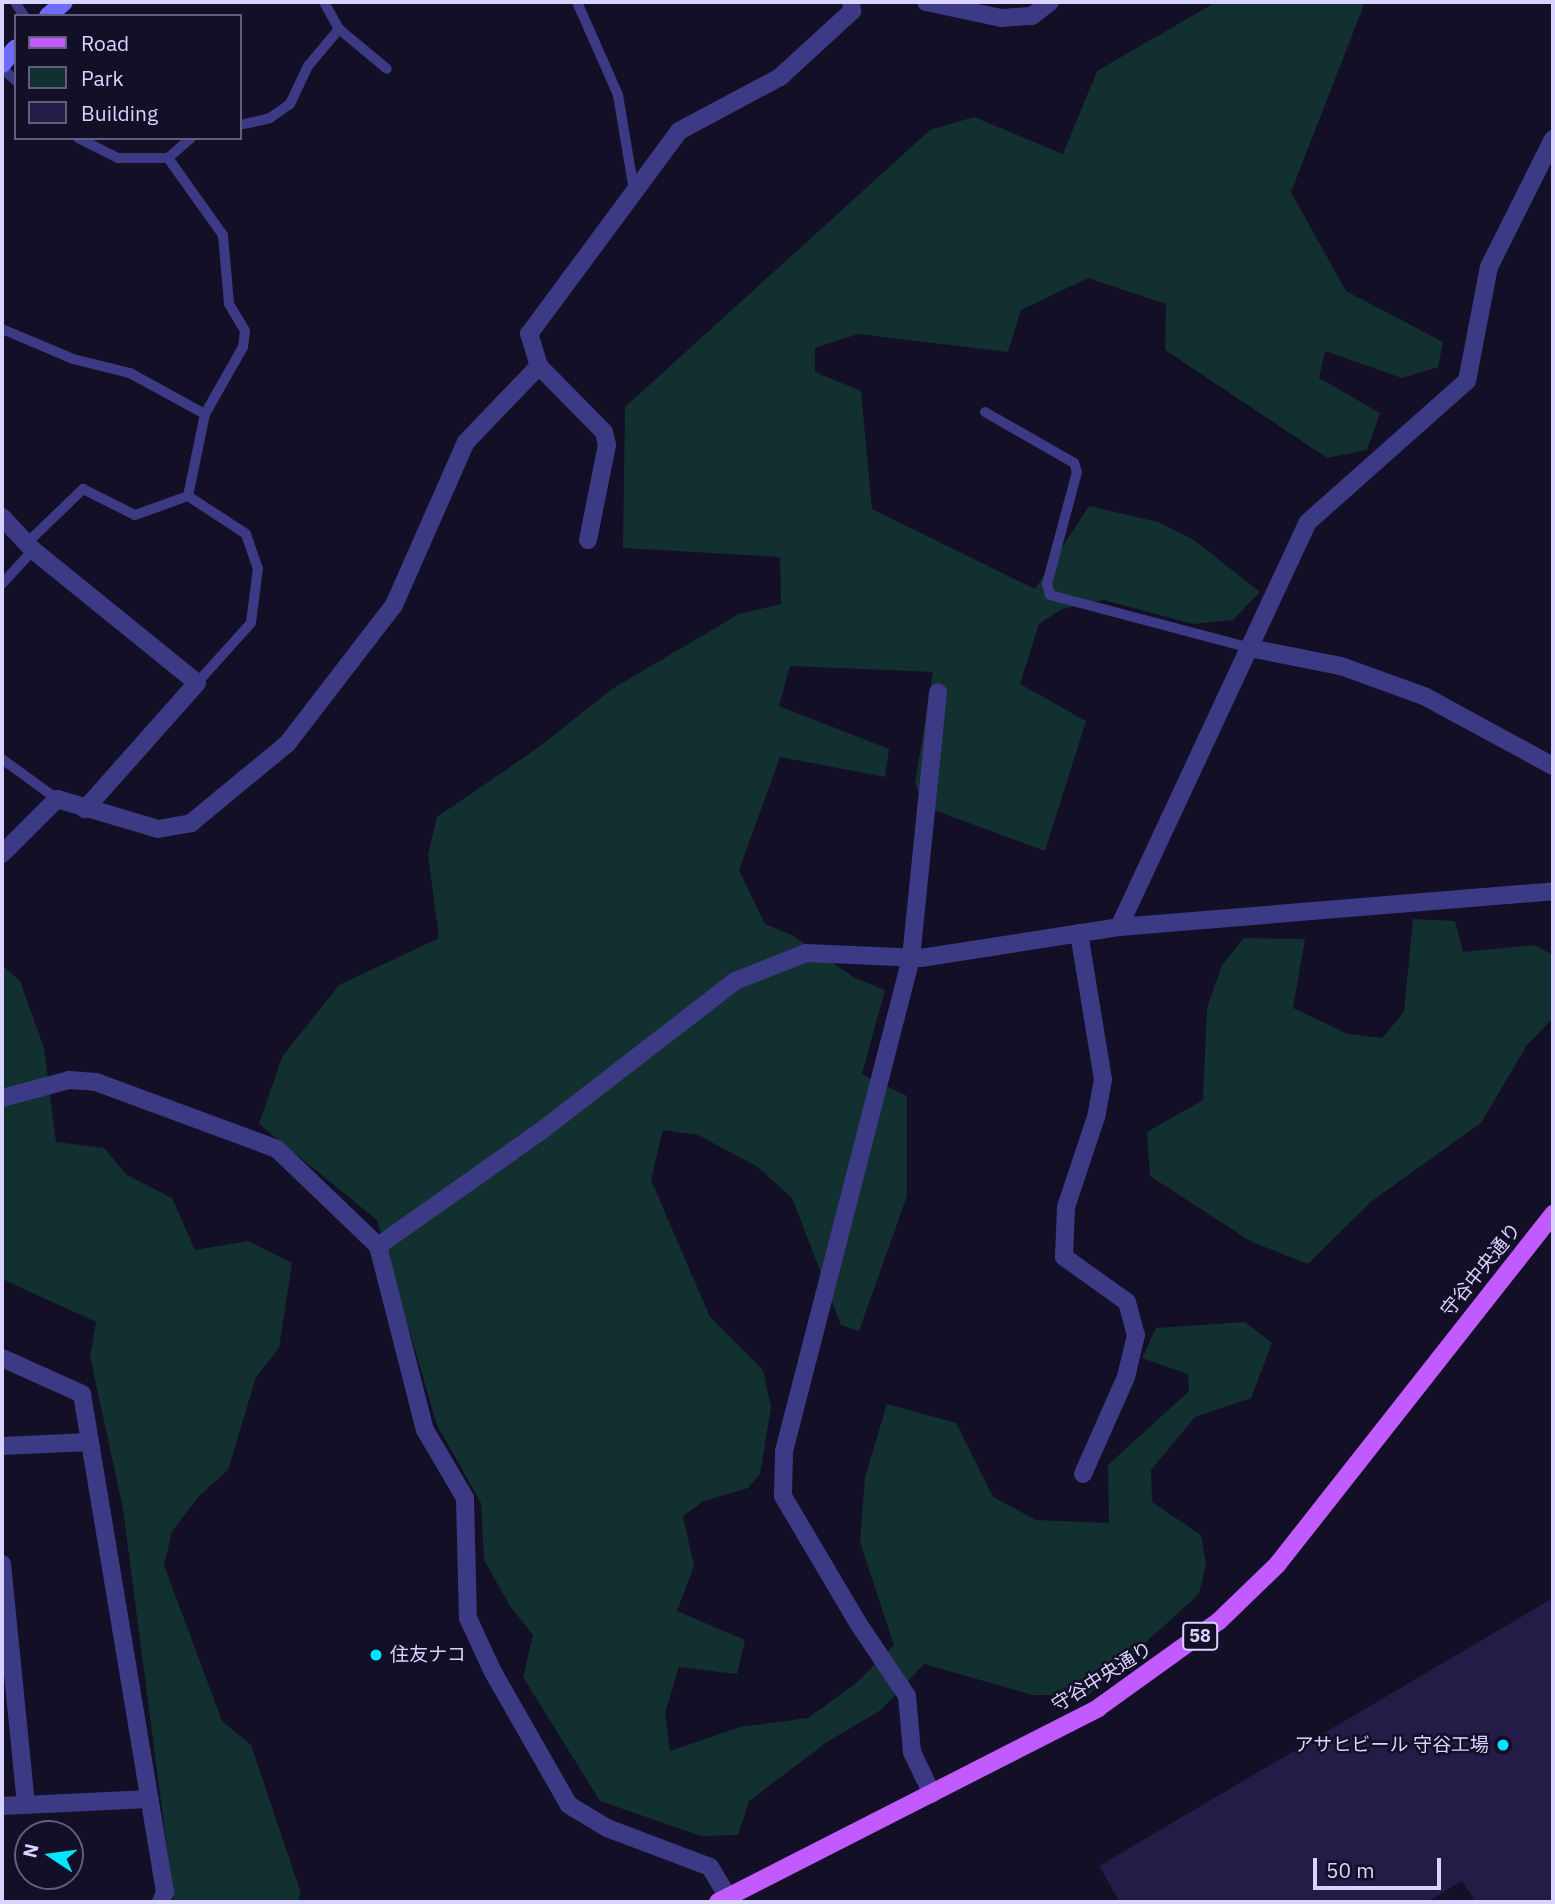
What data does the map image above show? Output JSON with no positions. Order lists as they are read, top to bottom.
{
  "streets": {
    "main road": ["守谷中央通り", "58"]
  },
  "places": ["住友ナコ", "アサヒビール 守谷工場"],
  "legend": ["Road", "Park", "Building"],
  "scale_bar": "50 m",
  "north": "left"
}
